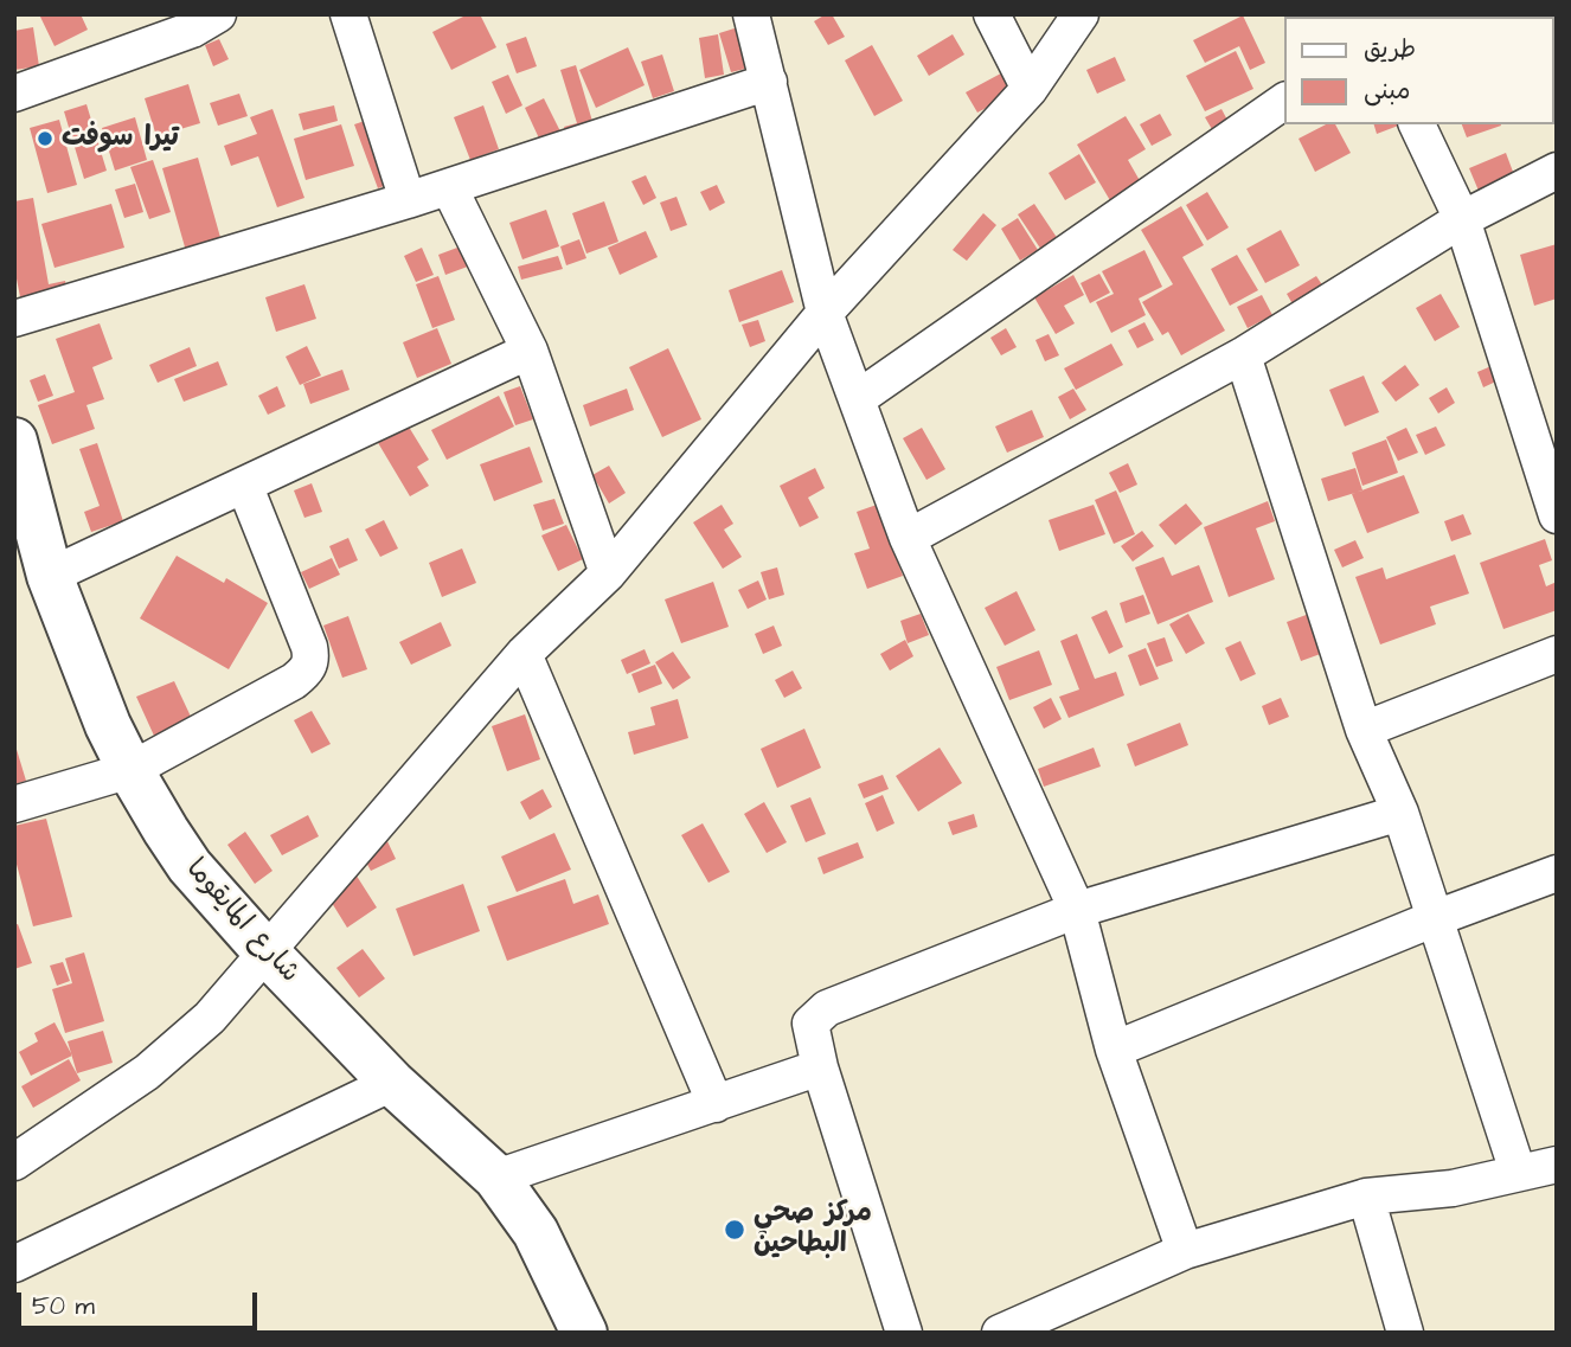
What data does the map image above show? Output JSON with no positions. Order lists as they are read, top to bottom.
{
  "streets": {
    "street": ["شارع المايقوما"]
  },
  "places": ["تيرا سوفت", "مركز صحي البطاحين"],
  "legend": ["طريق", "مبنى"],
  "scale_bar": "50 m"
}
